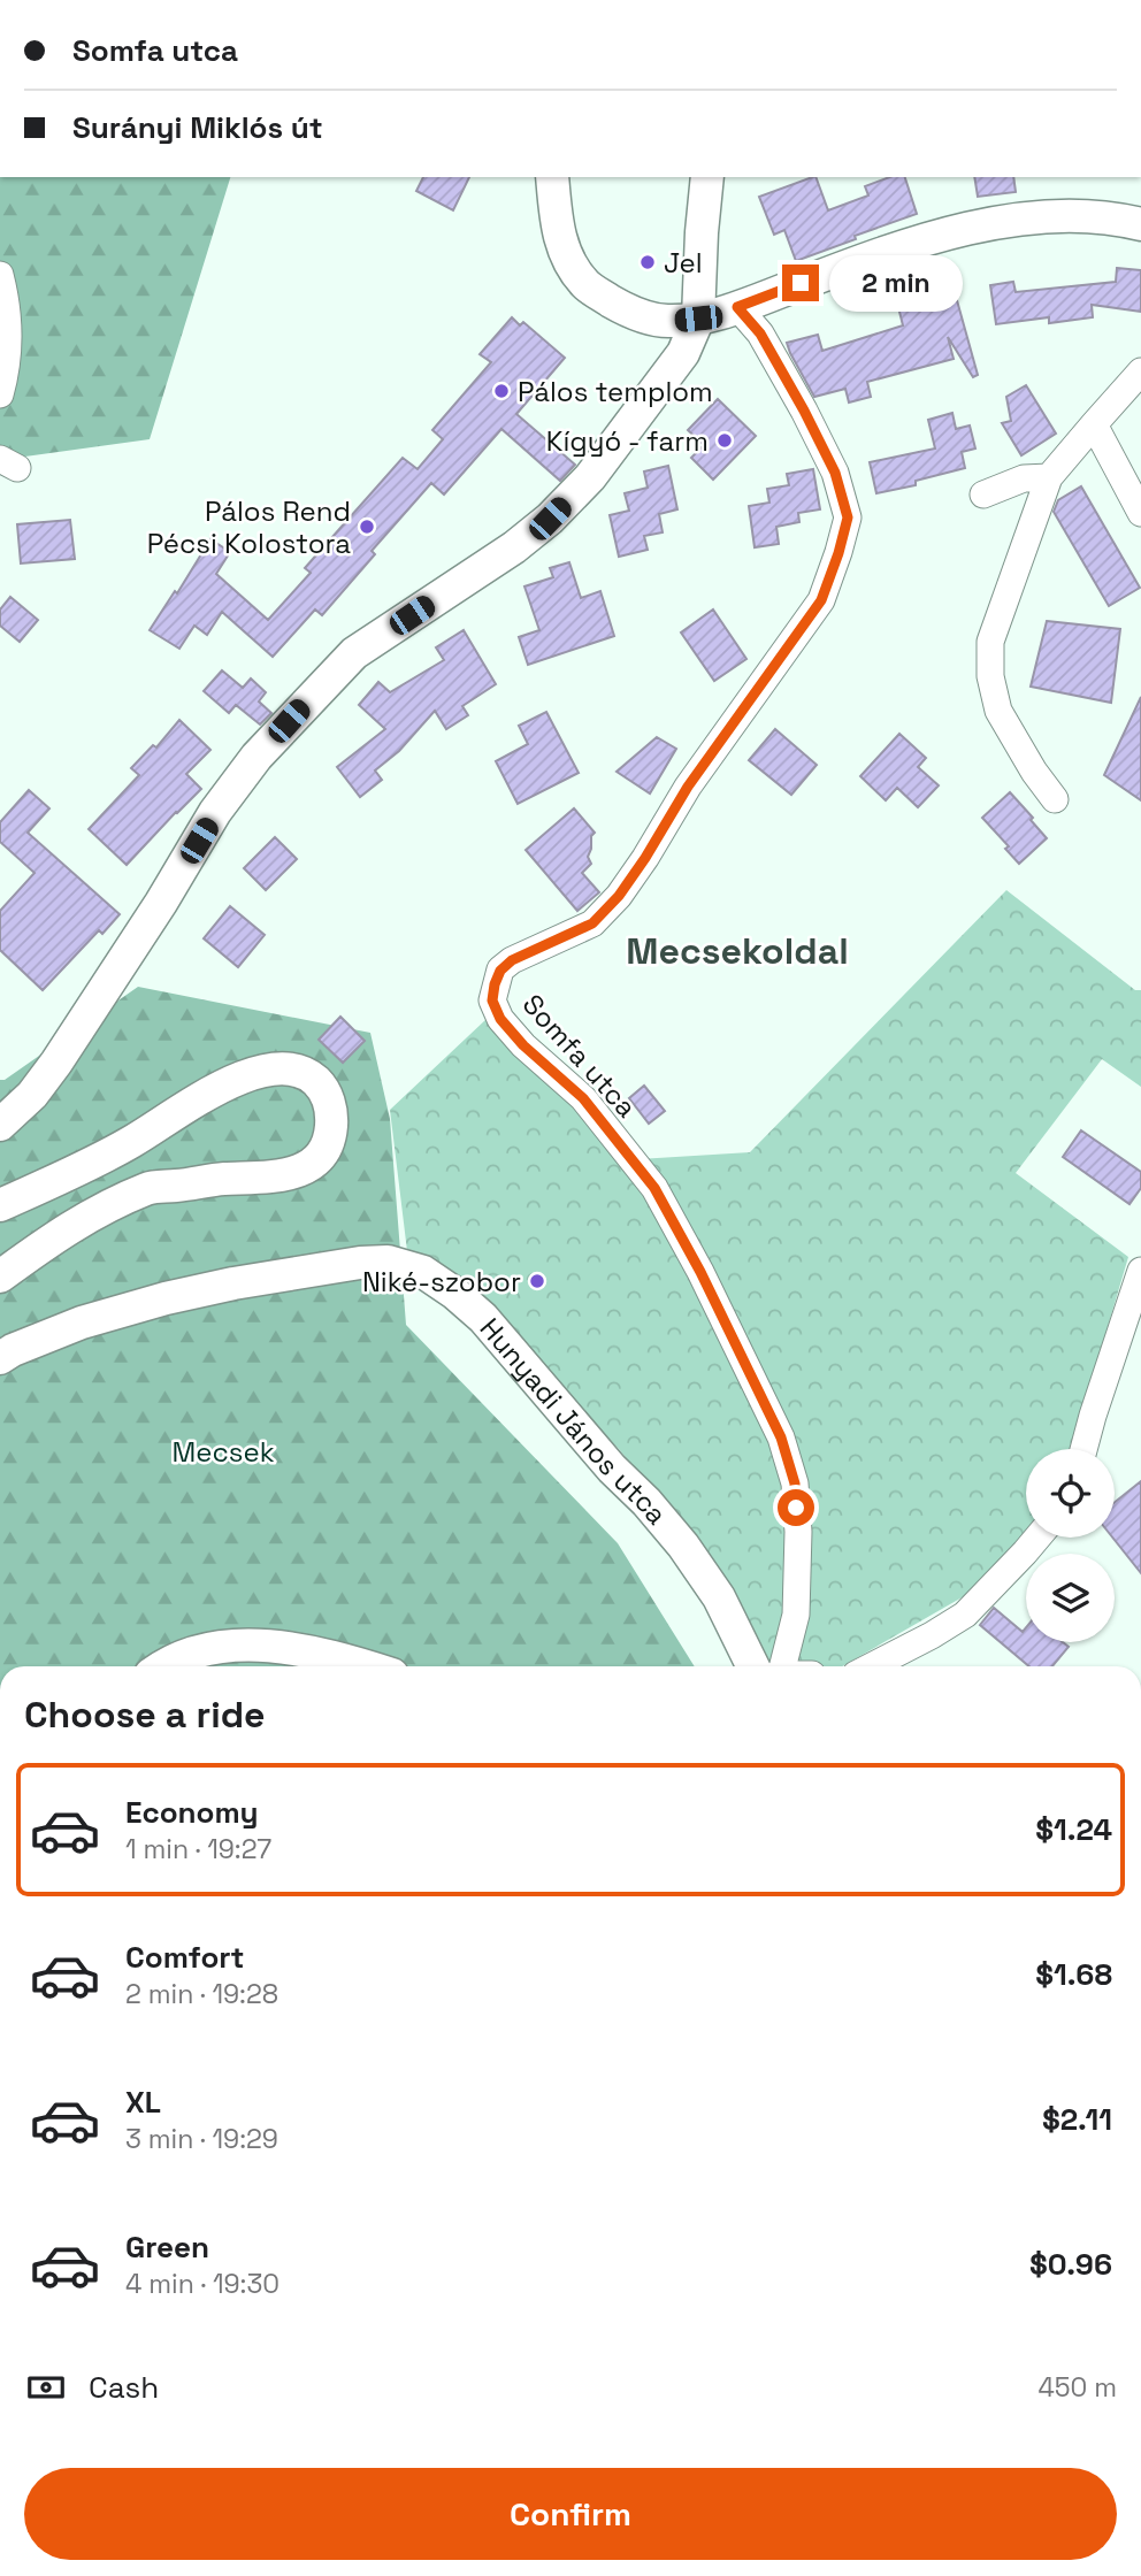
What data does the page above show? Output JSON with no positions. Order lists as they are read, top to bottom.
{
  "streets": {
    "street": ["Somfa utca", "Hunyadi János utca"]
  },
  "districts": ["Mecsekoldal"],
  "parks": ["Mecsek"],
  "places": [
    "Jel",
    "Pálos templom",
    "Kígyó - farm",
    "Pálos Rend Pécsi Kolostora",
    "Niké-szobor"
  ],
  "page": {
    "banner": ["Somfa utca", "Surányi Miklós út"],
    "bubble": "2 min",
    "heading": "Choose a ride",
    "list": [
      {
        "name": "Economy",
        "note": "1 min · 19:27",
        "value": "$1.24"
      },
      {
        "name": "Comfort",
        "note": "2 min · 19:28",
        "value": "$1.68"
      },
      {
        "name": "XL",
        "note": "3 min · 19:29",
        "value": "$2.11"
      },
      {
        "name": "Green",
        "note": "4 min · 19:30",
        "value": "$0.96"
      }
    ],
    "pay": ["Cash", "450 m"],
    "buttons": "Confirm"
  }
}
